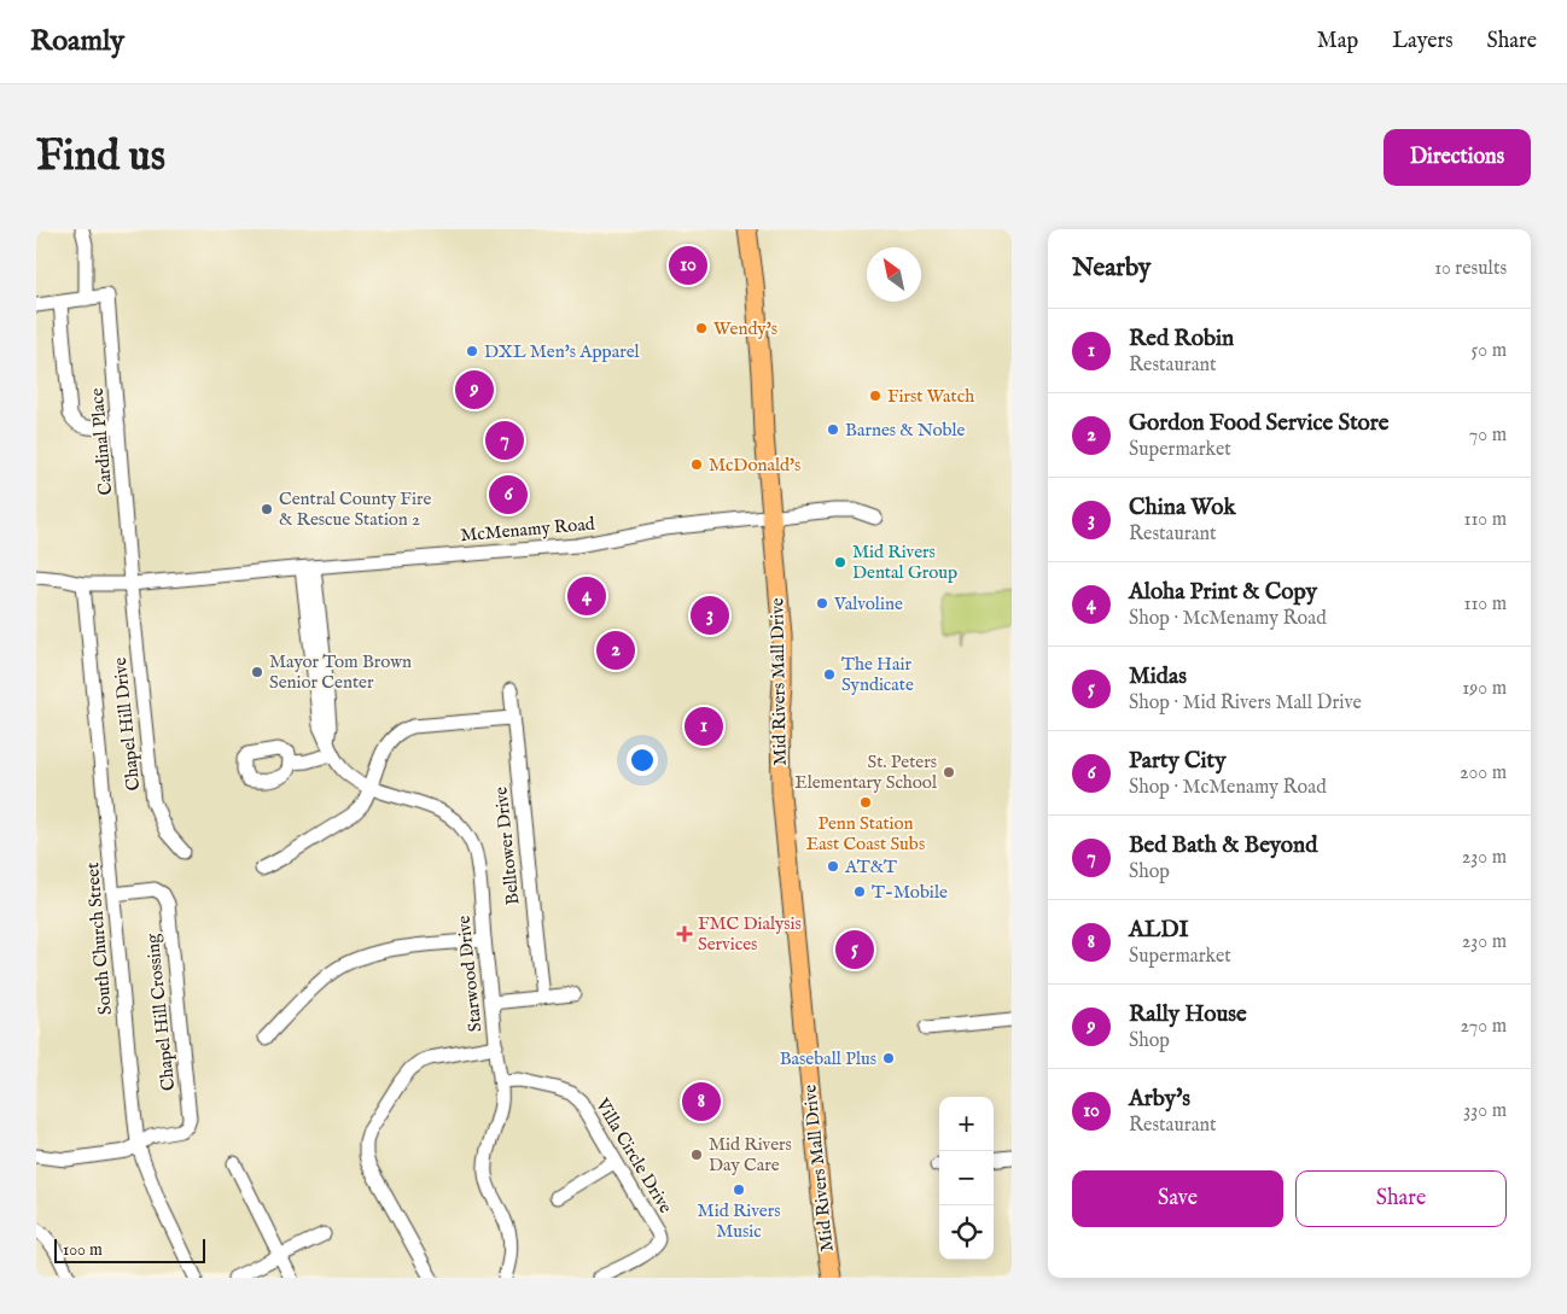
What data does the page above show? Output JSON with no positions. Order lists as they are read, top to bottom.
{
  "streets": {
    "main road": ["Mid Rivers Mall Drive"],
    "street": [
      "Cardinal Place",
      "McMenamy Road",
      "Chapel Hill Drive",
      "Belltower Drive",
      "South Church Street",
      "Starwood Drive",
      "Chapel Hill Crossing",
      "Villa Circle Drive"
    ]
  },
  "crossings": [
    ["Cardinal Place", "McMenamy Road"],
    ["Cardinal Place", "Chapel Hill Drive"],
    ["McMenamy Road", "Mid Rivers Mall Drive"],
    ["McMenamy Road", "Chapel Hill Drive"],
    ["McMenamy Road", "South Church Street"],
    ["McMenamy Road", "Starwood Drive"],
    ["South Church Street", "Chapel Hill Crossing"],
    ["Starwood Drive", "Villa Circle Drive"]
  ],
  "places": {
    "other": [
      "Wendy's",
      "DXL Men's Apparel",
      "First Watch",
      "Barnes & Noble",
      "McDonald's",
      "Central County Fire & Rescue Station 2",
      "Mid Rivers Dental Group",
      "Valvoline",
      "Mayor Tom Brown Senior Center",
      "The Hair Syndicate",
      "St. Peters Elementary School",
      "Penn Station East Coast Subs",
      "AT&T",
      "T-Mobile",
      "Baseball Plus",
      "Mid Rivers Day Care",
      "Mid Rivers Music"
    ],
    "health": ["FMC Dialysis Services"]
  },
  "scale_bar": "100 m",
  "north": "top left",
  "page": {
    "header": "Roamly",
    "nav": ["Map", "Layers", "Share"],
    "buttons": [
      "Directions",
      ["Save", "Share"]
    ],
    "title": "Find us",
    "heading": ["Nearby", "10 results"],
    "pins": [
      "10",
      "9",
      "7",
      "6",
      "4",
      "3",
      "2",
      "1",
      "5",
      "8"
    ],
    "list": [
      {
        "mark": "1",
        "name": "Red Robin",
        "note": "Restaurant",
        "value": "50 m"
      },
      {
        "mark": "2",
        "name": "Gordon Food Service Store",
        "note": "Supermarket",
        "value": "70 m"
      },
      {
        "mark": "3",
        "name": "China Wok",
        "note": "Restaurant",
        "value": "110 m"
      },
      {
        "mark": "4",
        "name": "Aloha Print & Copy",
        "note": "Shop · McMenamy Road",
        "value": "110 m"
      },
      {
        "mark": "5",
        "name": "Midas",
        "note": "Shop · Mid Rivers Mall Drive",
        "value": "190 m"
      },
      {
        "mark": "6",
        "name": "Party City",
        "note": "Shop · McMenamy Road",
        "value": "200 m"
      },
      {
        "mark": "7",
        "name": "Bed Bath & Beyond",
        "note": "Shop",
        "value": "230 m"
      },
      {
        "mark": "8",
        "name": "ALDI",
        "note": "Supermarket",
        "value": "230 m"
      },
      {
        "mark": "9",
        "name": "Rally House",
        "note": "Shop",
        "value": "270 m"
      },
      {
        "mark": "10",
        "name": "Arby's",
        "note": "Restaurant",
        "value": "330 m"
      }
    ],
    "map_buttons": ["+", "−"],
    "scale": "100 m"
  }
}
